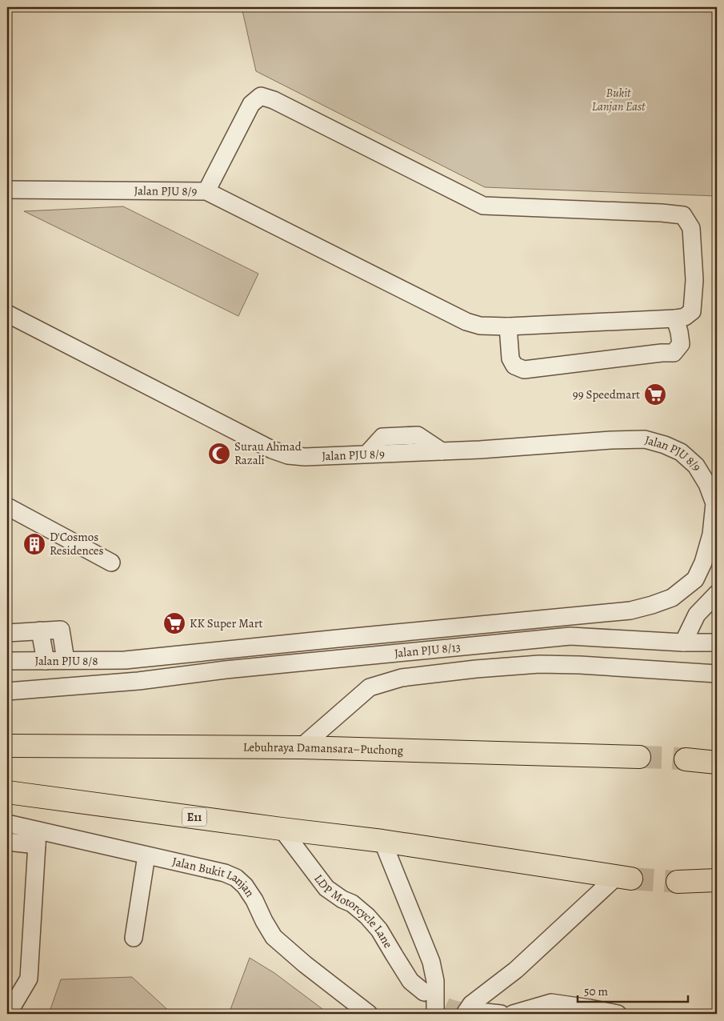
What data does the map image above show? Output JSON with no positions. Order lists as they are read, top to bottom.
{
  "streets": {
    "highway": ["Lebuhraya Damansara–Puchong", "E11"],
    "street": [
      "Jalan PJU 8/9",
      "Jalan PJU 8/13",
      "Jalan PJU 8/8",
      "Jalan Bukit Lanjan",
      "LDP Motorcycle Lane"
    ]
  },
  "crossings": [
    ["Jalan PJU 8/9", "Jalan PJU 8/8"],
    ["E11", "LDP Motorcycle Lane"]
  ],
  "parks": ["Bukit Lanjan East"],
  "places": {
    "supermarket": ["99 Speedmart", "KK Super Mart"],
    "mosque": ["Surau Ahmad Razali"],
    "building": ["D'Cosmos Residences"]
  },
  "scale_bar": "50 m"
}
